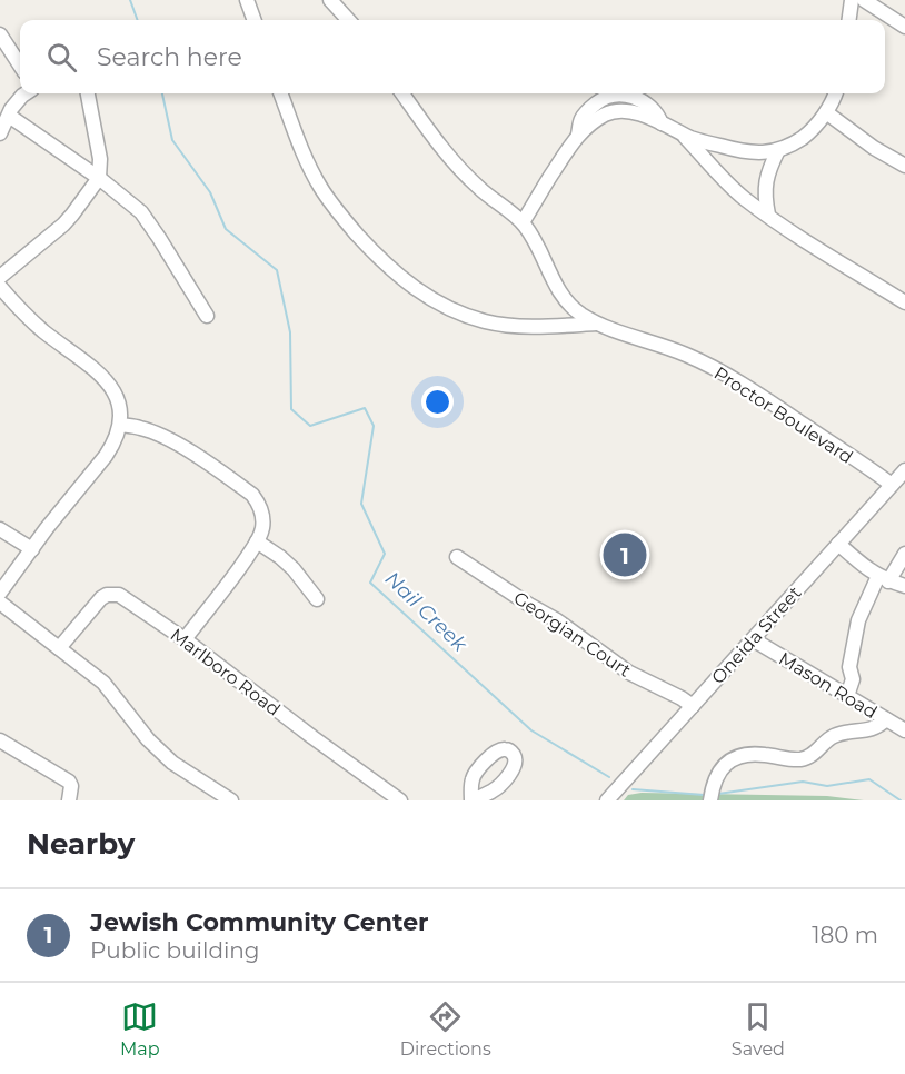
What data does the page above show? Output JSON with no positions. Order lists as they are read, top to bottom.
{
  "streets": {
    "street": [
      "Proctor Boulevard",
      "Georgian Court",
      "Oneida Street",
      "Marlboro Road",
      "Mason Road"
    ]
  },
  "crossings": [
    ["Proctor Boulevard", "Oneida Street"],
    ["Georgian Court", "Oneida Street"],
    ["Oneida Street", "Mason Road"]
  ],
  "water": ["Nail Creek"],
  "page": {
    "search": "Search here",
    "pins": "1",
    "heading": "Nearby",
    "list": [
      {
        "mark": "1",
        "name": "Jewish Community Center",
        "note": "Public building",
        "value": "180 m"
      }
    ],
    "nav": ["Map", "Directions", "Saved"]
  }
}
